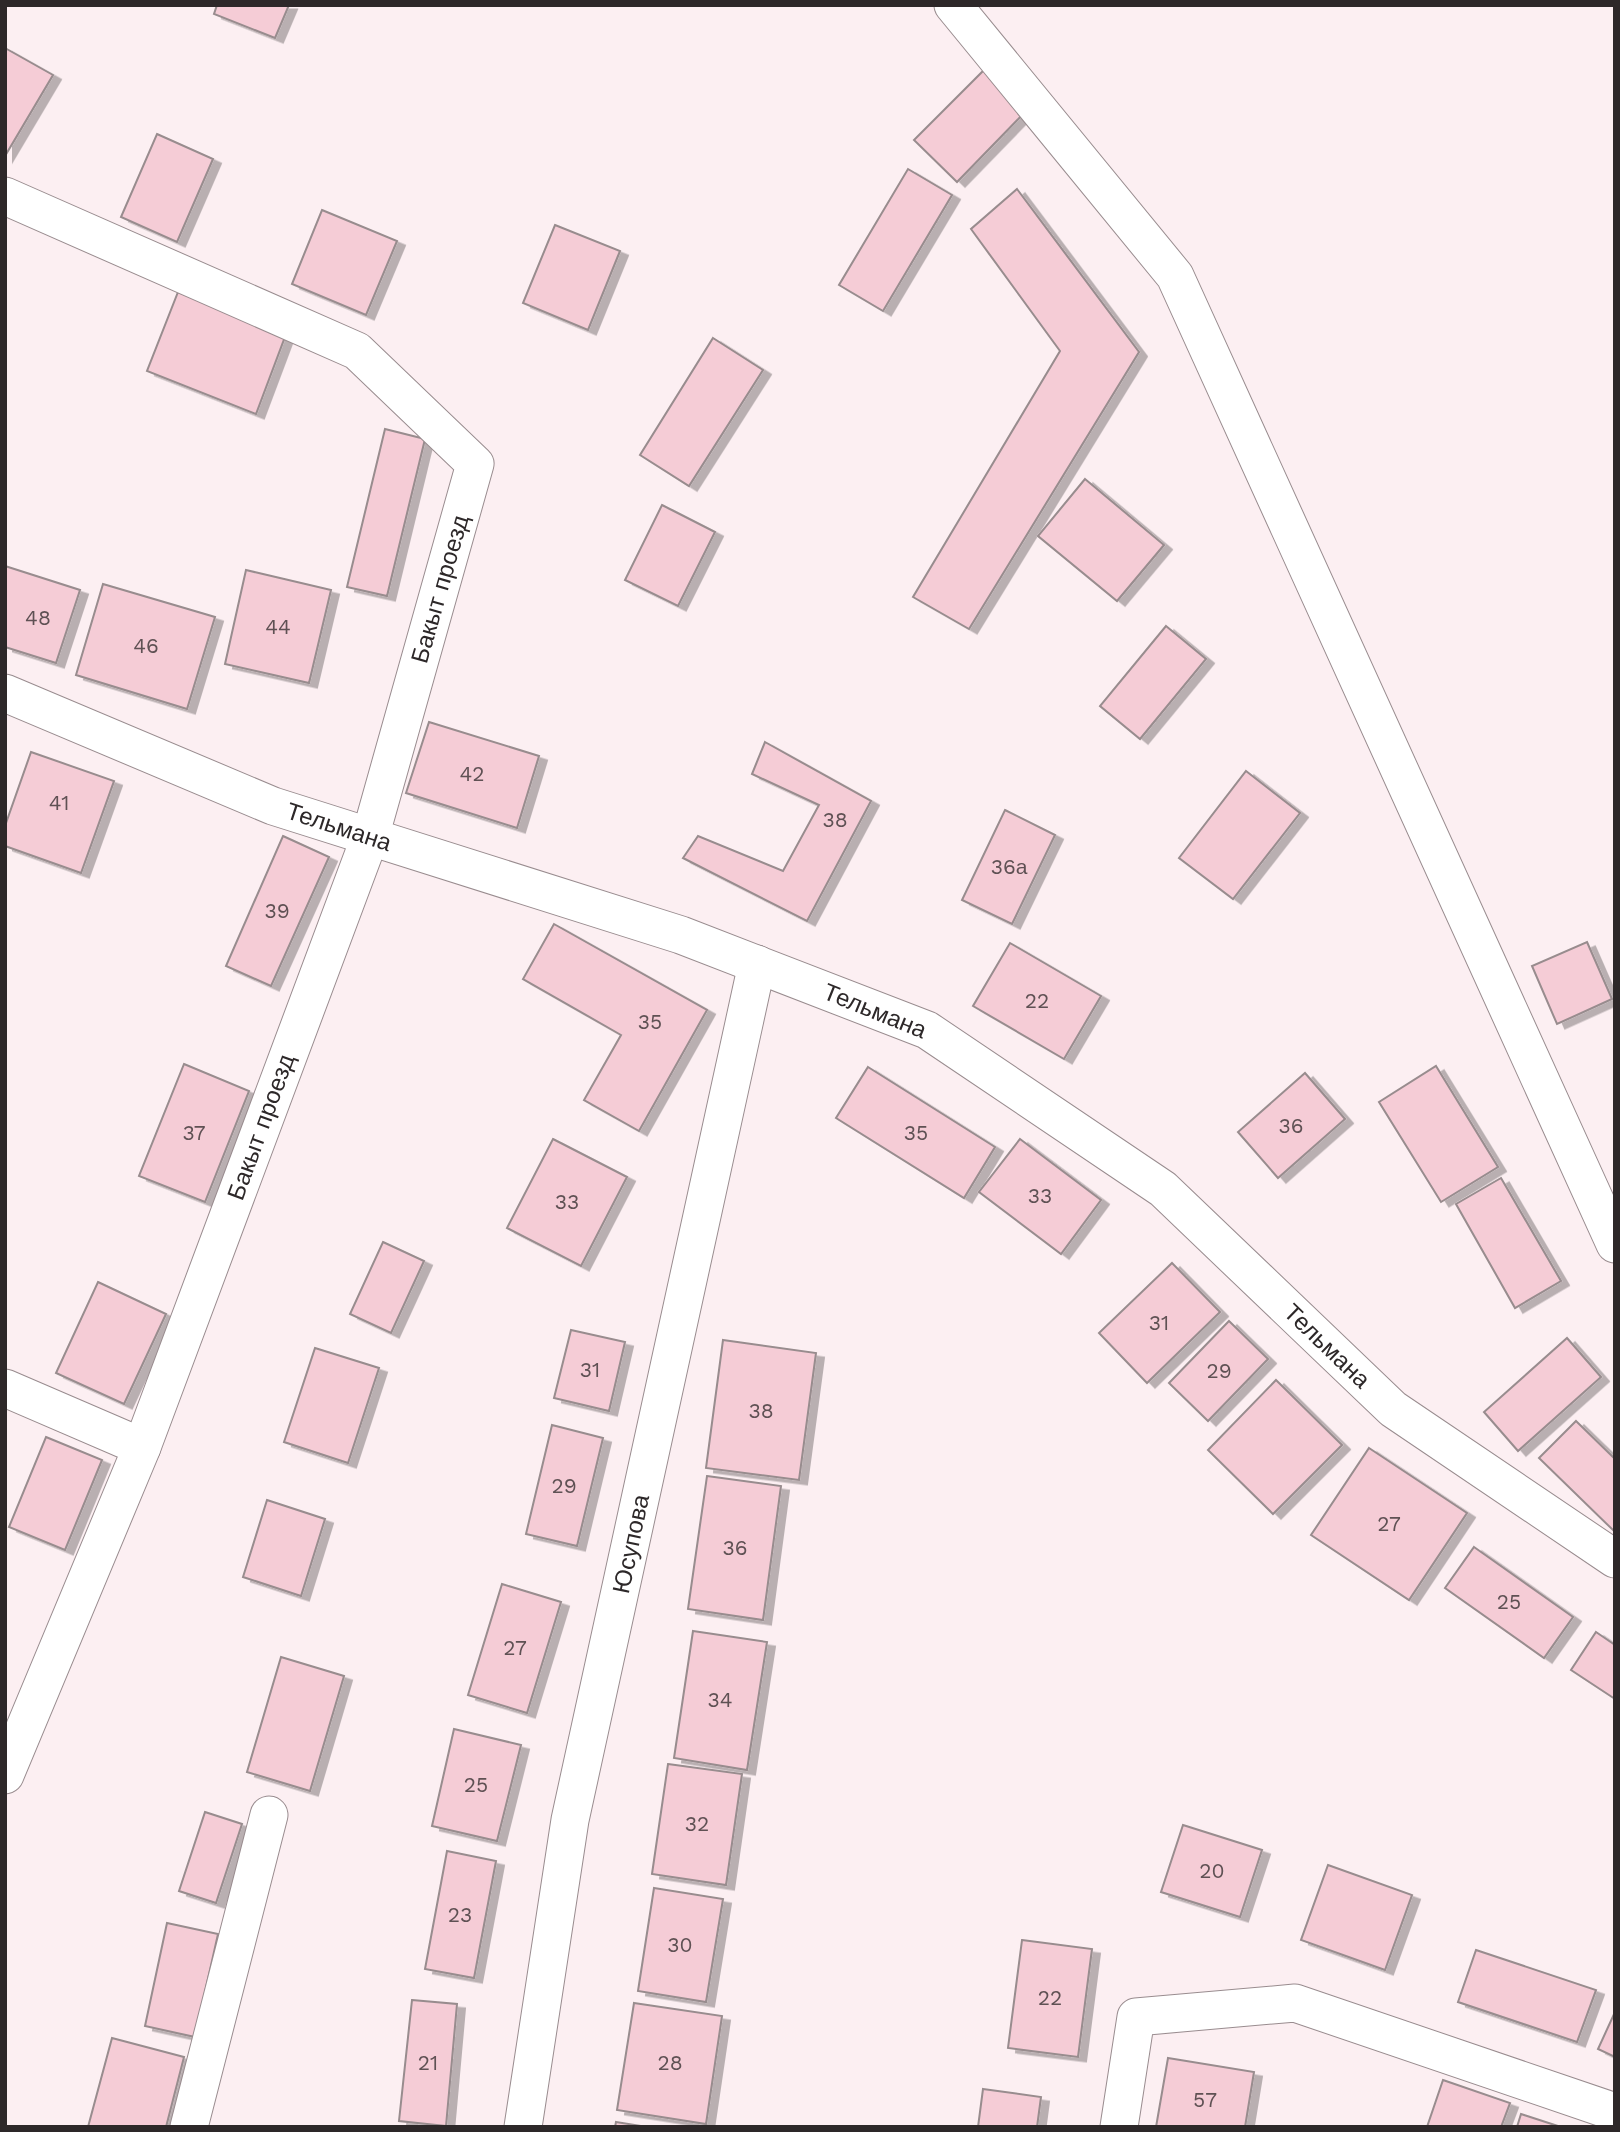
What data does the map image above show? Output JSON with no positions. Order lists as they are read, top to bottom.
{
  "streets": {
    "street": ["Бакыт проезд", "Тельмана", "Юсупова"]
  },
  "crossings": [
    ["Бакыт проезд", "Тельмана"],
    ["Тельмана", "Юсупова"]
  ],
  "house_numbers": [
    "48",
    "44",
    "46",
    "42",
    "41",
    "38",
    "36а",
    "39",
    "22",
    "35",
    "36",
    "37",
    "35",
    "33",
    "33",
    "31",
    "31",
    "29",
    "38",
    "29",
    "27",
    "36",
    "25",
    "27",
    "34",
    "25",
    "32",
    "20",
    "23",
    "30",
    "22",
    "21",
    "28",
    "57"
  ]
}
